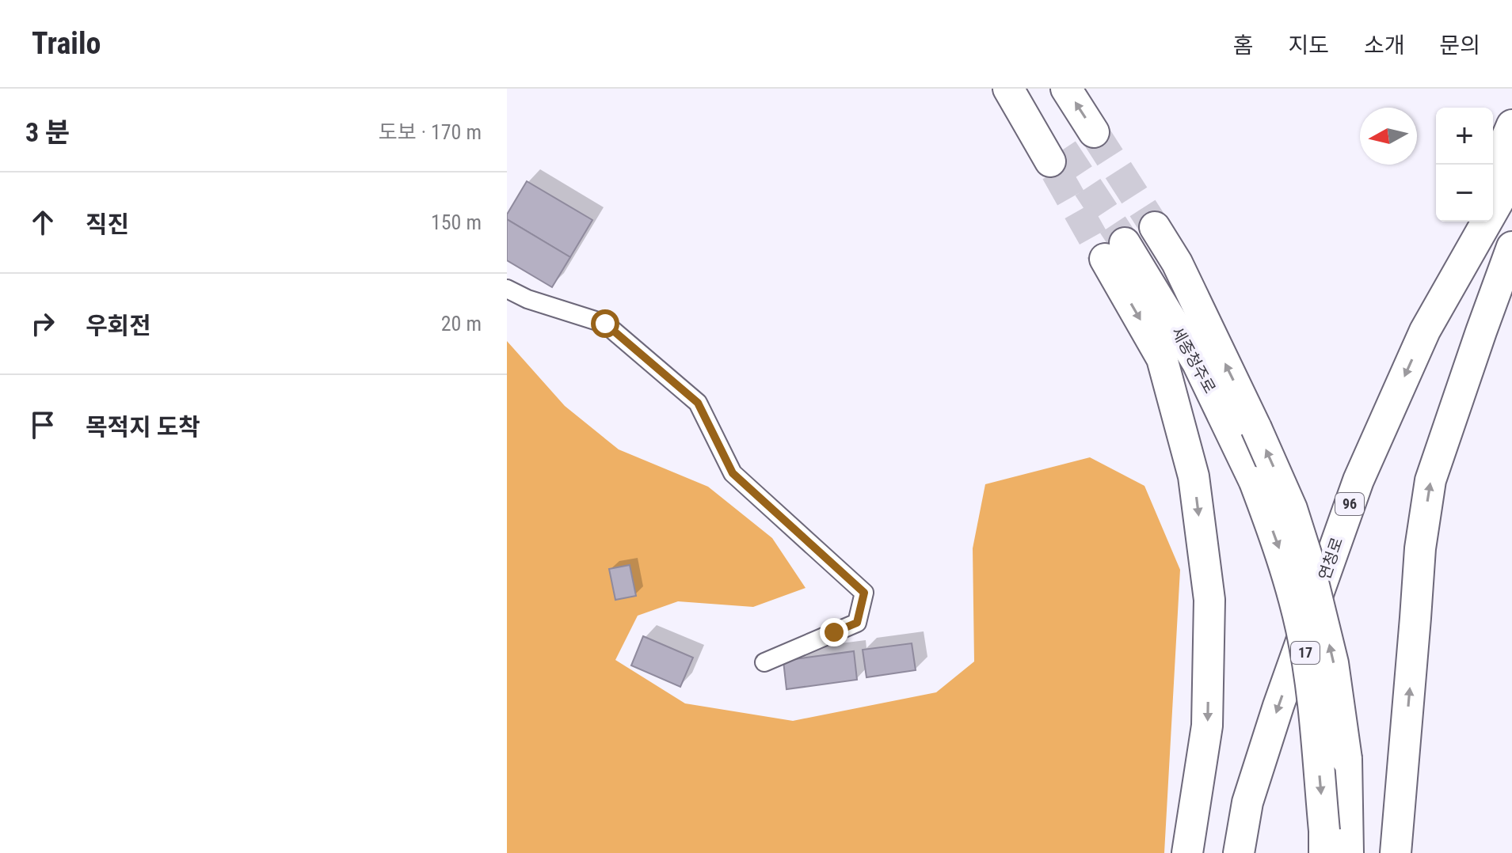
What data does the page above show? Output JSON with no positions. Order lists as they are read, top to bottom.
{
  "streets": {
    "highway": [
      "세종청주로",
      "96",
      "연청로",
      "17"
    ]
  },
  "north": "left",
  "page": {
    "header": "Trailo",
    "nav": [
      "홈",
      "지도",
      "소개",
      "문의"
    ],
    "heading": ["3 분", "도보 · 170 m"],
    "map_buttons": ["+", "−"],
    "list": [
      ["직진", "150 m"],
      ["우회전", "20 m"],
      "목적지 도착"
    ]
  }
}
